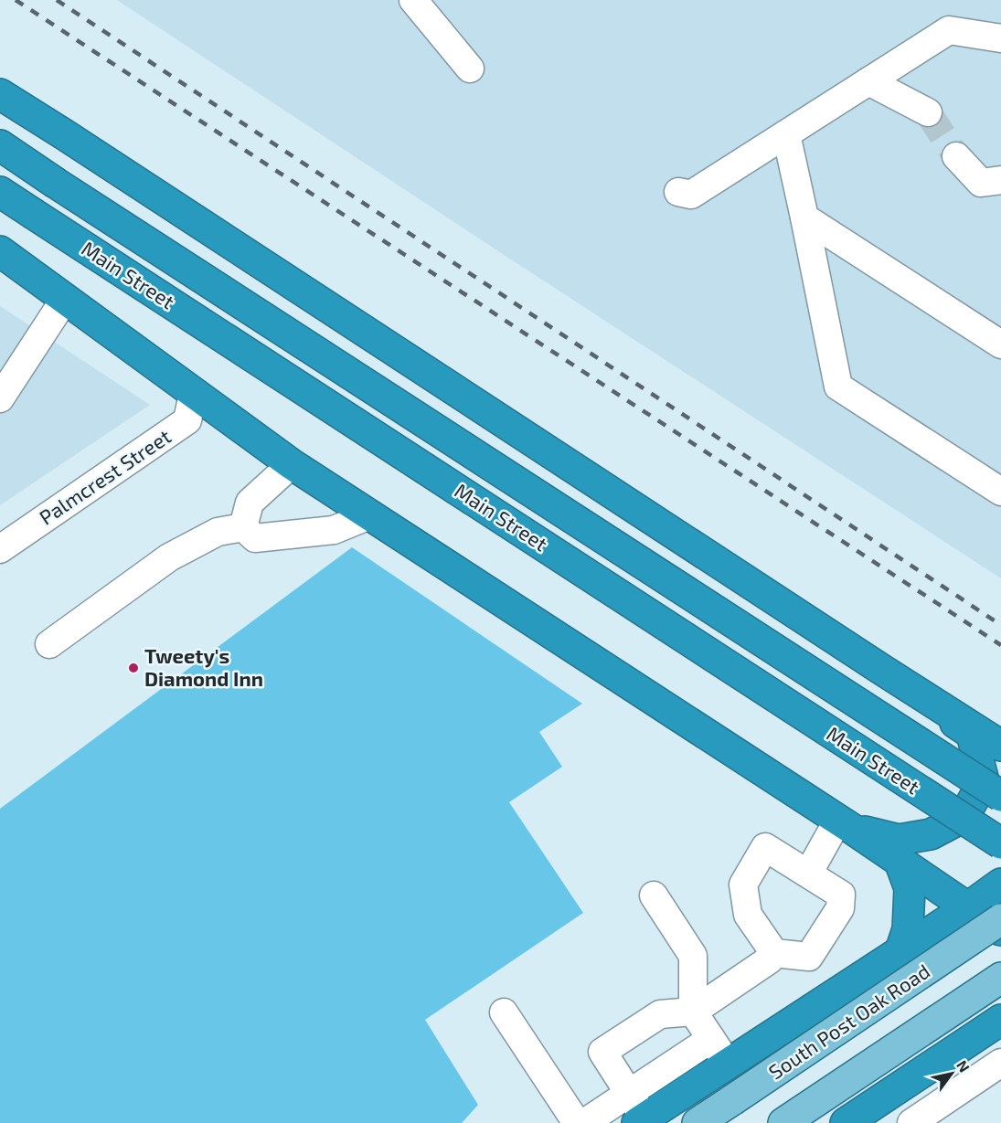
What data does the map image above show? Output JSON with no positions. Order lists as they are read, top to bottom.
{
  "streets": {
    "highway": ["Main Street"],
    "main road": ["South Post Oak Road"],
    "street": ["Palmcrest Street"]
  },
  "places": ["Tweety's Diamond Inn"],
  "north": "top right"
}
